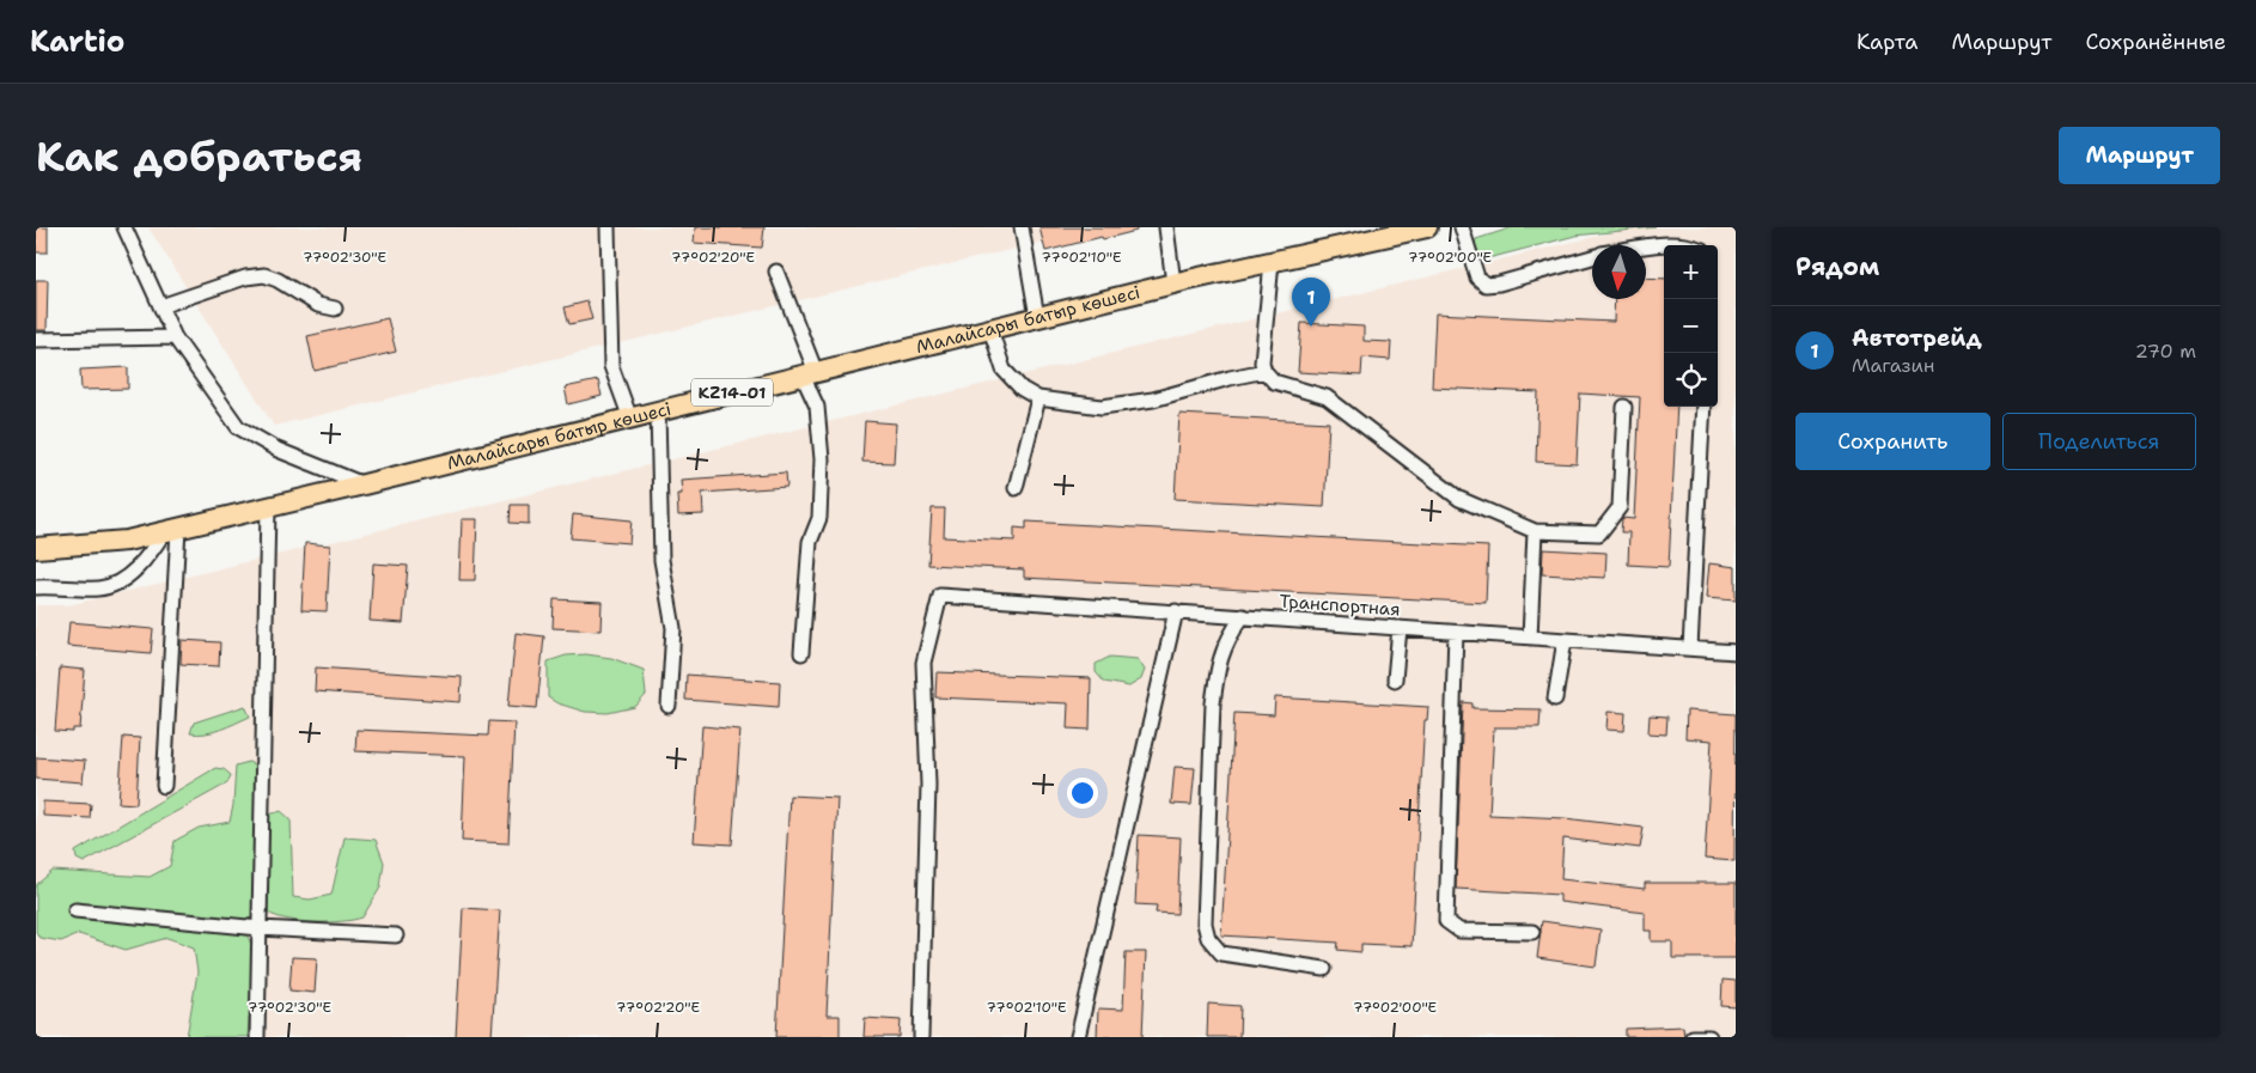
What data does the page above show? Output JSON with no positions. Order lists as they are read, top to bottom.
{
  "streets": {
    "highway": ["Малайсары батыр көшесі", "KZ14-01"],
    "street": ["Транспортная"]
  },
  "north": "bottom",
  "page": {
    "header": "Kartio",
    "nav": ["Карта", "Маршрут", "Сохранённые"],
    "buttons": [
      "Маршрут",
      ["Сохранить", "Поделиться"]
    ],
    "title": "Как добраться",
    "heading": "Рядом",
    "map_buttons": ["+", "−"],
    "pins": "1",
    "list": [
      {
        "mark": "1",
        "name": "Автотрейд",
        "note": "Магазин",
        "value": "270 m"
      }
    ]
  },
  "coordinates": [
    "77°02'30\"E",
    "77°02'20\"E",
    "77°02'10\"E",
    "77°02'00\"E"
  ]
}
